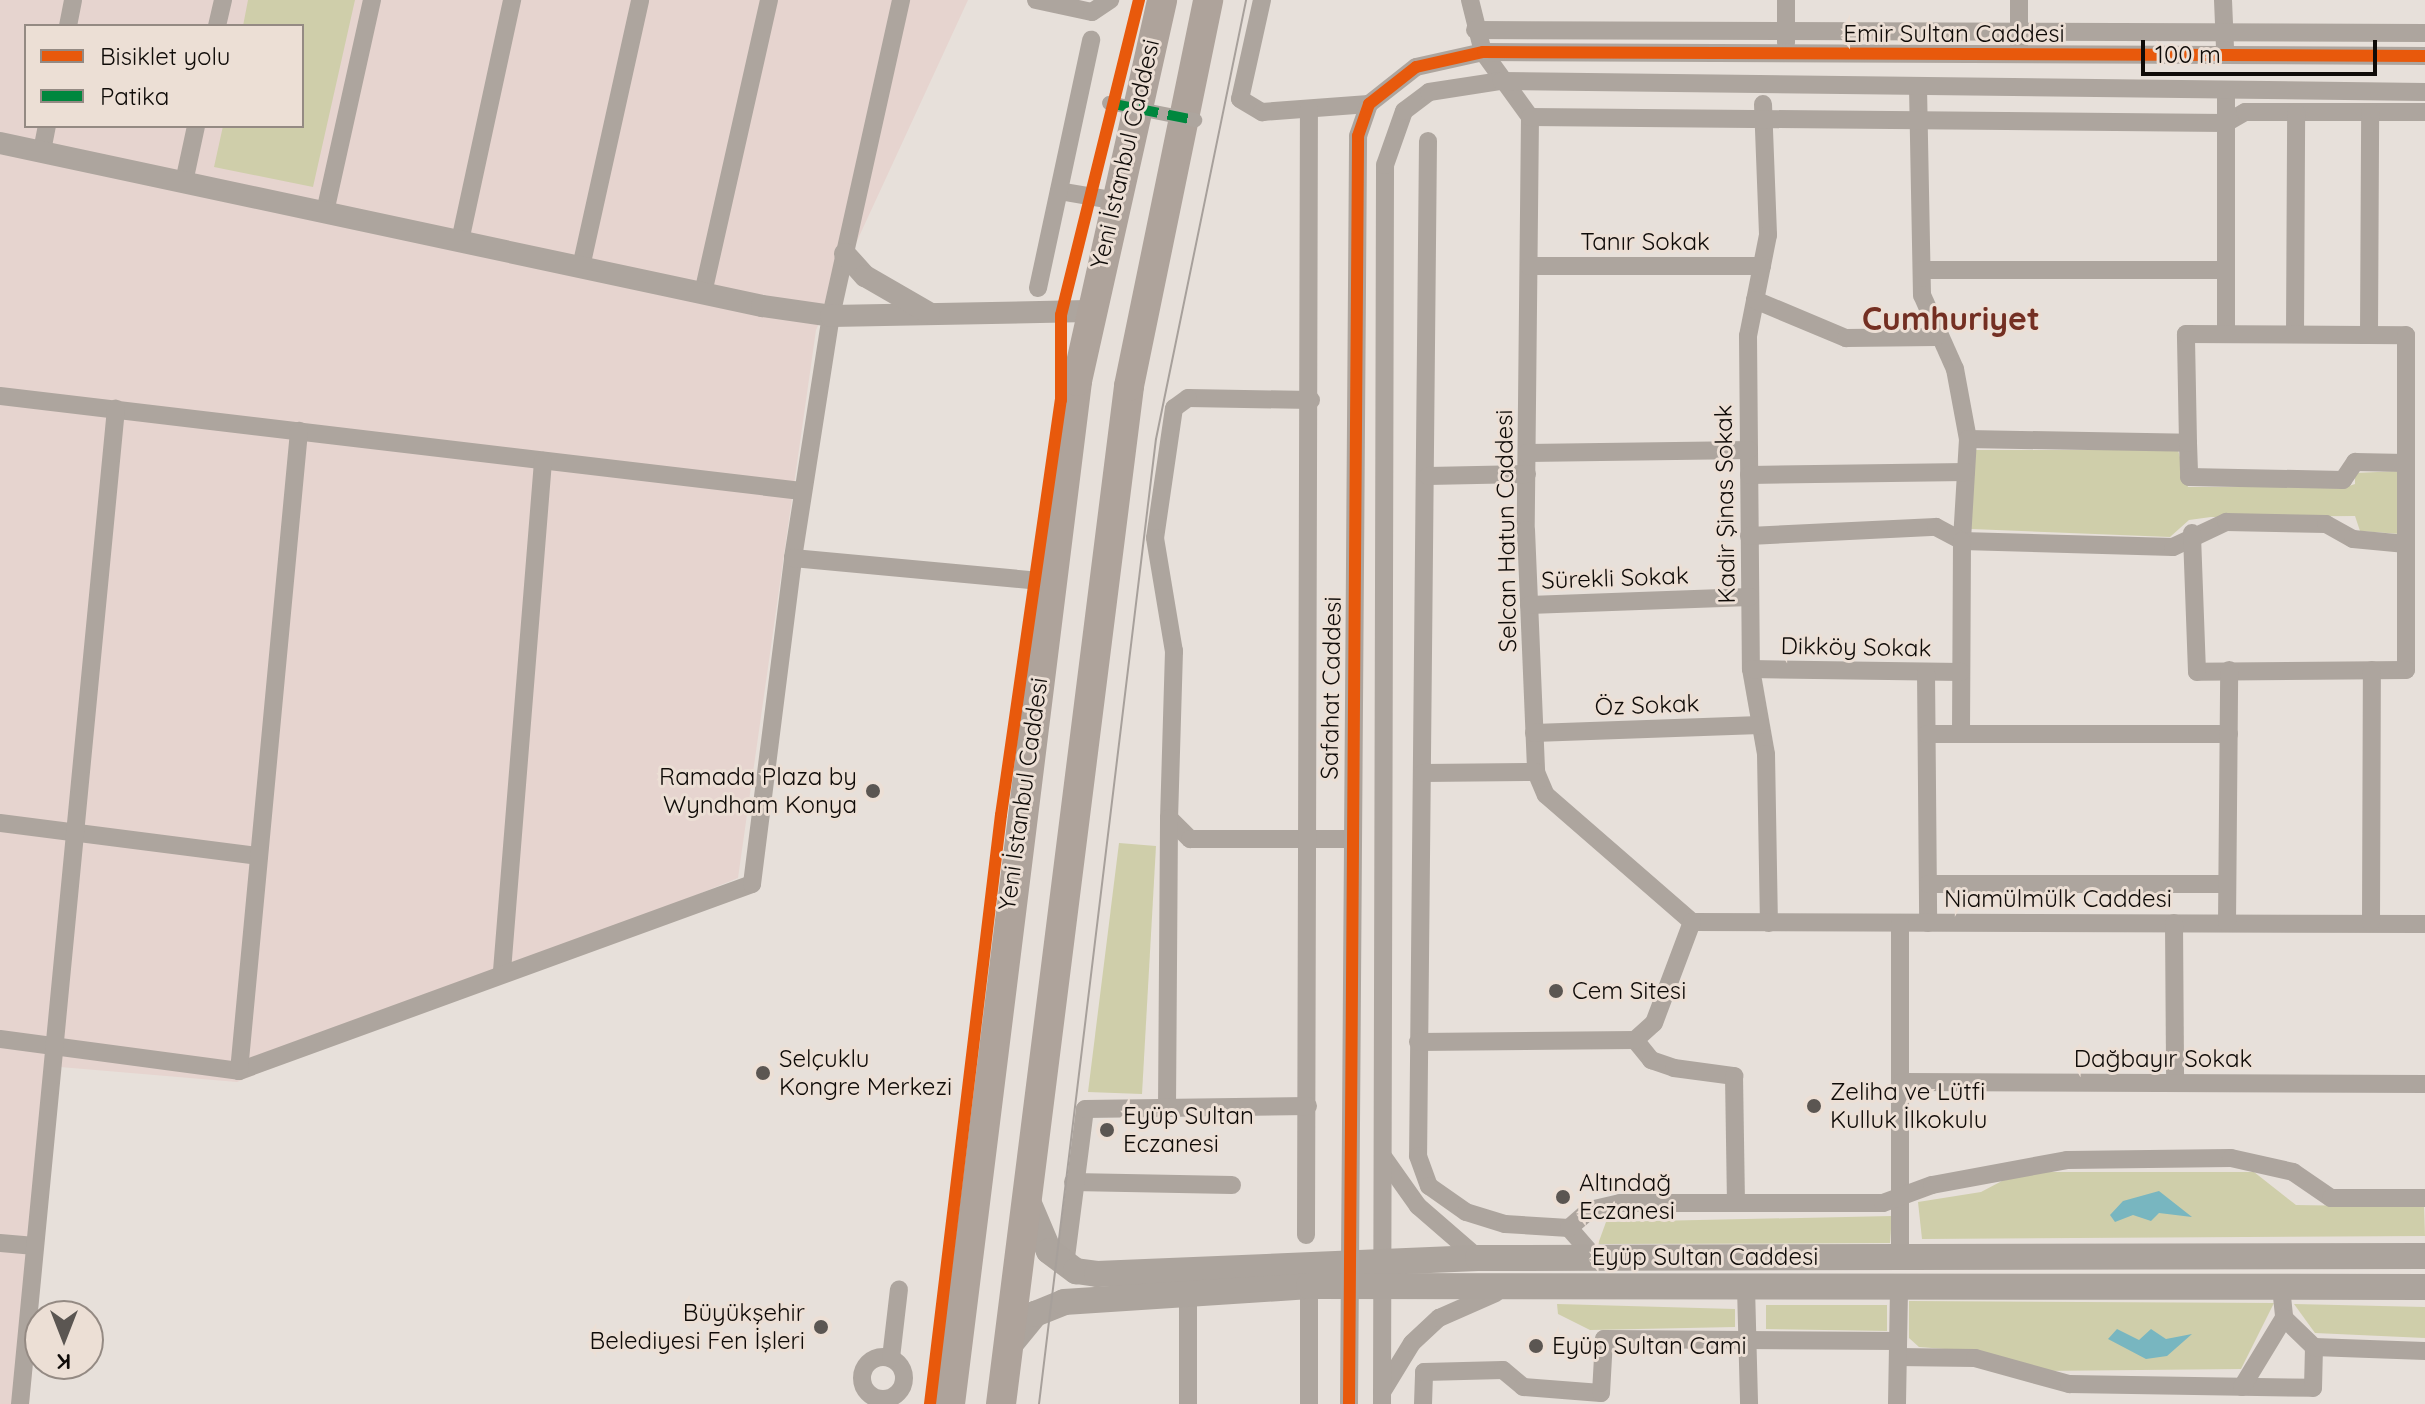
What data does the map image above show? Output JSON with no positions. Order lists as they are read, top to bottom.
{
  "streets": {
    "highway": ["Yeni İstanbul Caddesi"],
    "main road": ["Eyüp Sultan Caddesi"],
    "street": [
      "Emir Sultan Caddesi",
      "Tanır Sokak",
      "Kadir Şinas Sokak",
      "Selcan Hatun Caddesi",
      "Sürekli Sokak",
      "Dikköy Sokak",
      "Safahat Caddesi",
      "Öz Sokak",
      "Niamülmülk Caddesi",
      "Dağbayır Sokak"
    ]
  },
  "crossings": [
    ["Yeni İstanbul Caddesi", "Eyüp Sultan Caddesi"],
    ["Tanır Sokak", "Kadir Şinas Sokak"],
    ["Tanır Sokak", "Selcan Hatun Caddesi"],
    ["Kadir Şinas Sokak", "Sürekli Sokak"],
    ["Kadir Şinas Sokak", "Dikköy Sokak"],
    ["Kadir Şinas Sokak", "Öz Sokak"],
    ["Kadir Şinas Sokak", "Niamülmülk Caddesi"],
    ["Selcan Hatun Caddesi", "Sürekli Sokak"],
    ["Selcan Hatun Caddesi", "Öz Sokak"],
    ["Safahat Caddesi", "Eyüp Sultan Caddesi"]
  ],
  "districts": ["Cumhuriyet"],
  "places": [
    "Ramada Plaza by Wyndham Konya",
    "Cem Sitesi",
    "Selçuklu Kongre Merkezi",
    "Zeliha ve Lütfi Kulluk İlkokulu",
    "Eyüp Sultan Eczanesi",
    "Altındağ Eczanesi",
    "Büyükşehir Belediyesi Fen İşleri",
    "Eyüp Sultan Cami"
  ],
  "legend": ["Bisiklet yolu", "Patika"],
  "scale_bar": "100 m",
  "north": "bottom"
}
